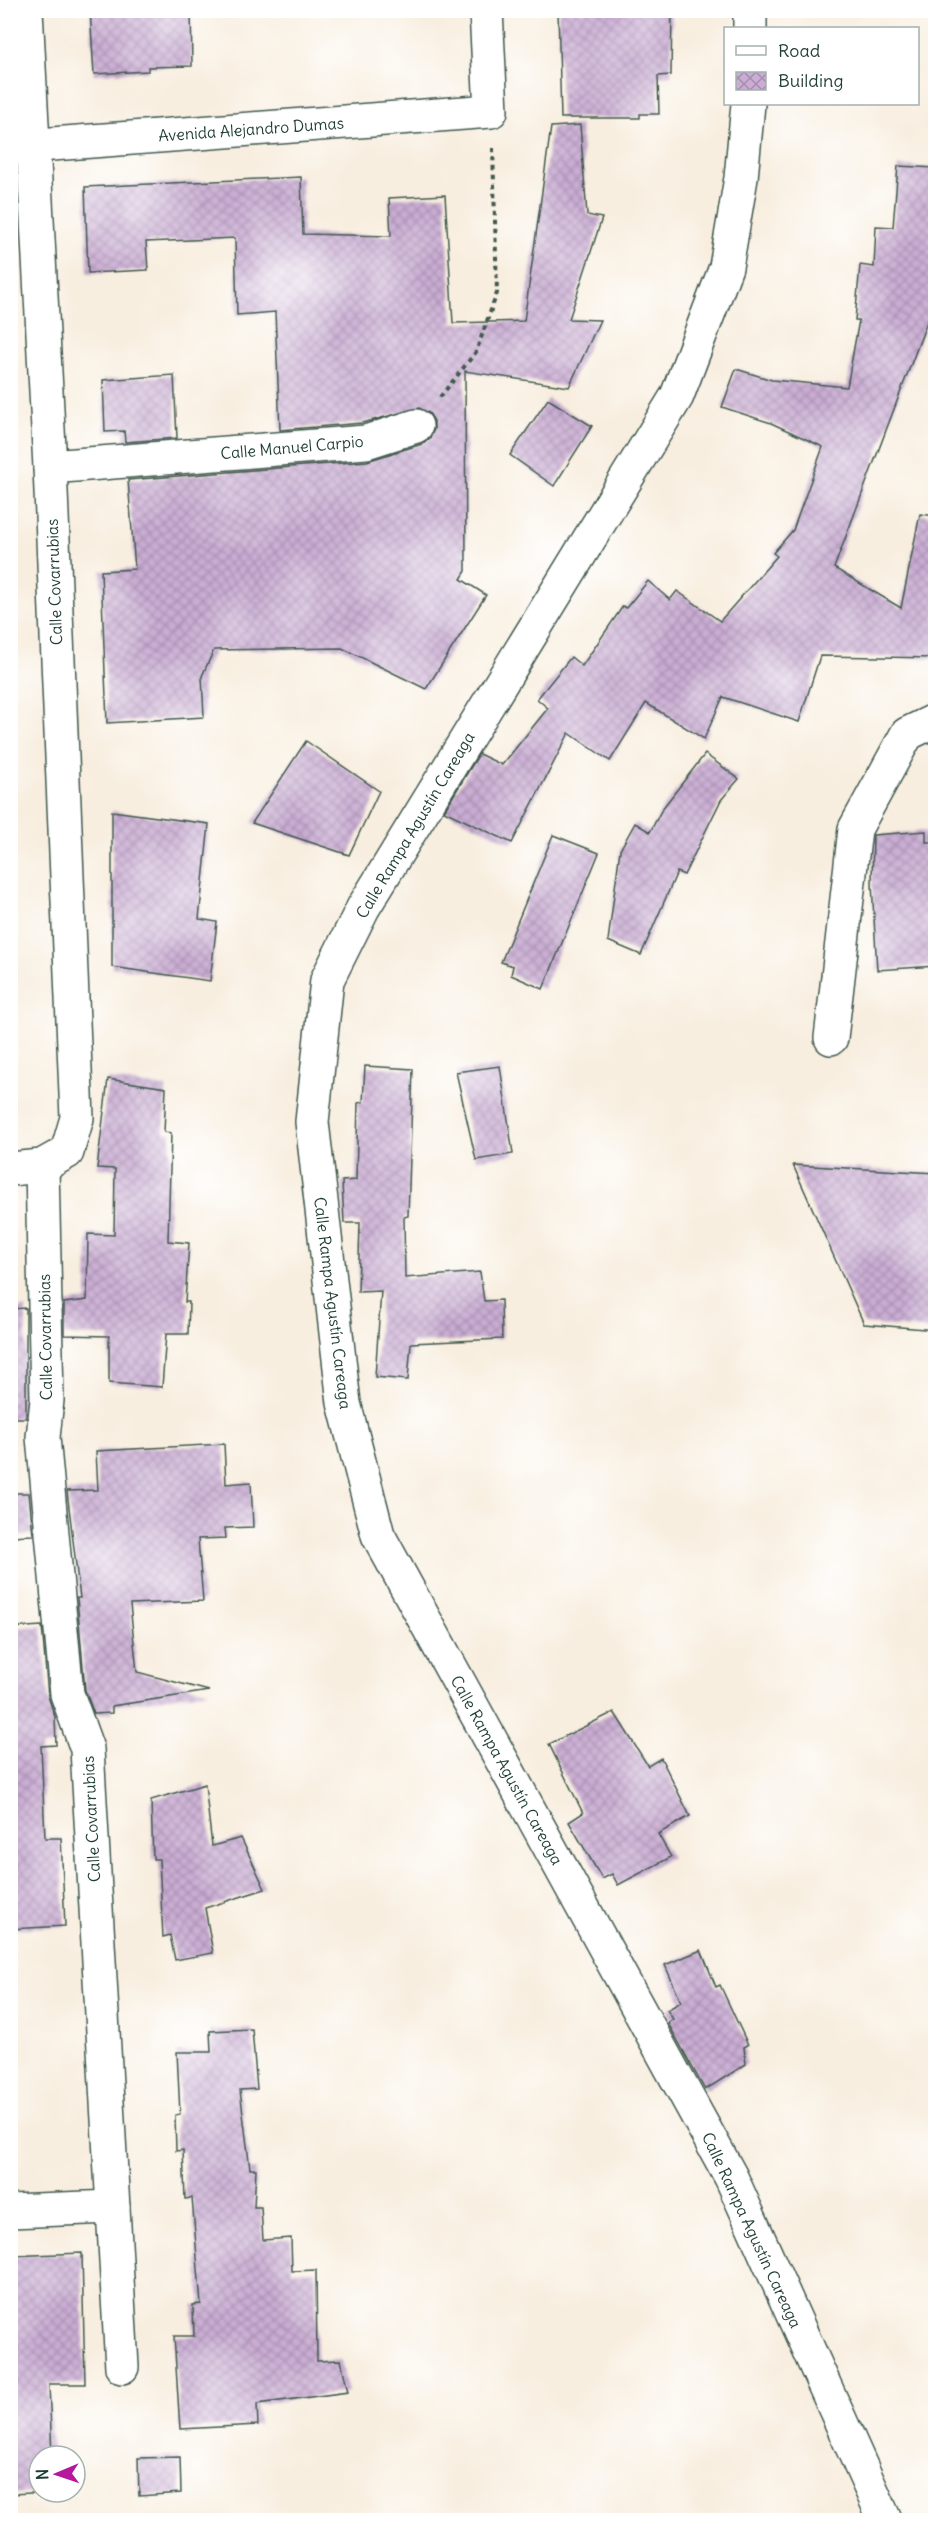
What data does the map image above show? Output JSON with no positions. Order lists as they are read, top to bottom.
{
  "streets": {
    "street": [
      "Avenida Alejandro Dumas",
      "Calle Manuel Carpio",
      "Calle Covarrubias",
      "Calle Rampa Agustín Careaga"
    ]
  },
  "crossings": [
    ["Avenida Alejandro Dumas", "Calle Covarrubias"],
    ["Calle Manuel Carpio", "Calle Covarrubias"]
  ],
  "legend": ["Road", "Building"],
  "north": "left"
}
